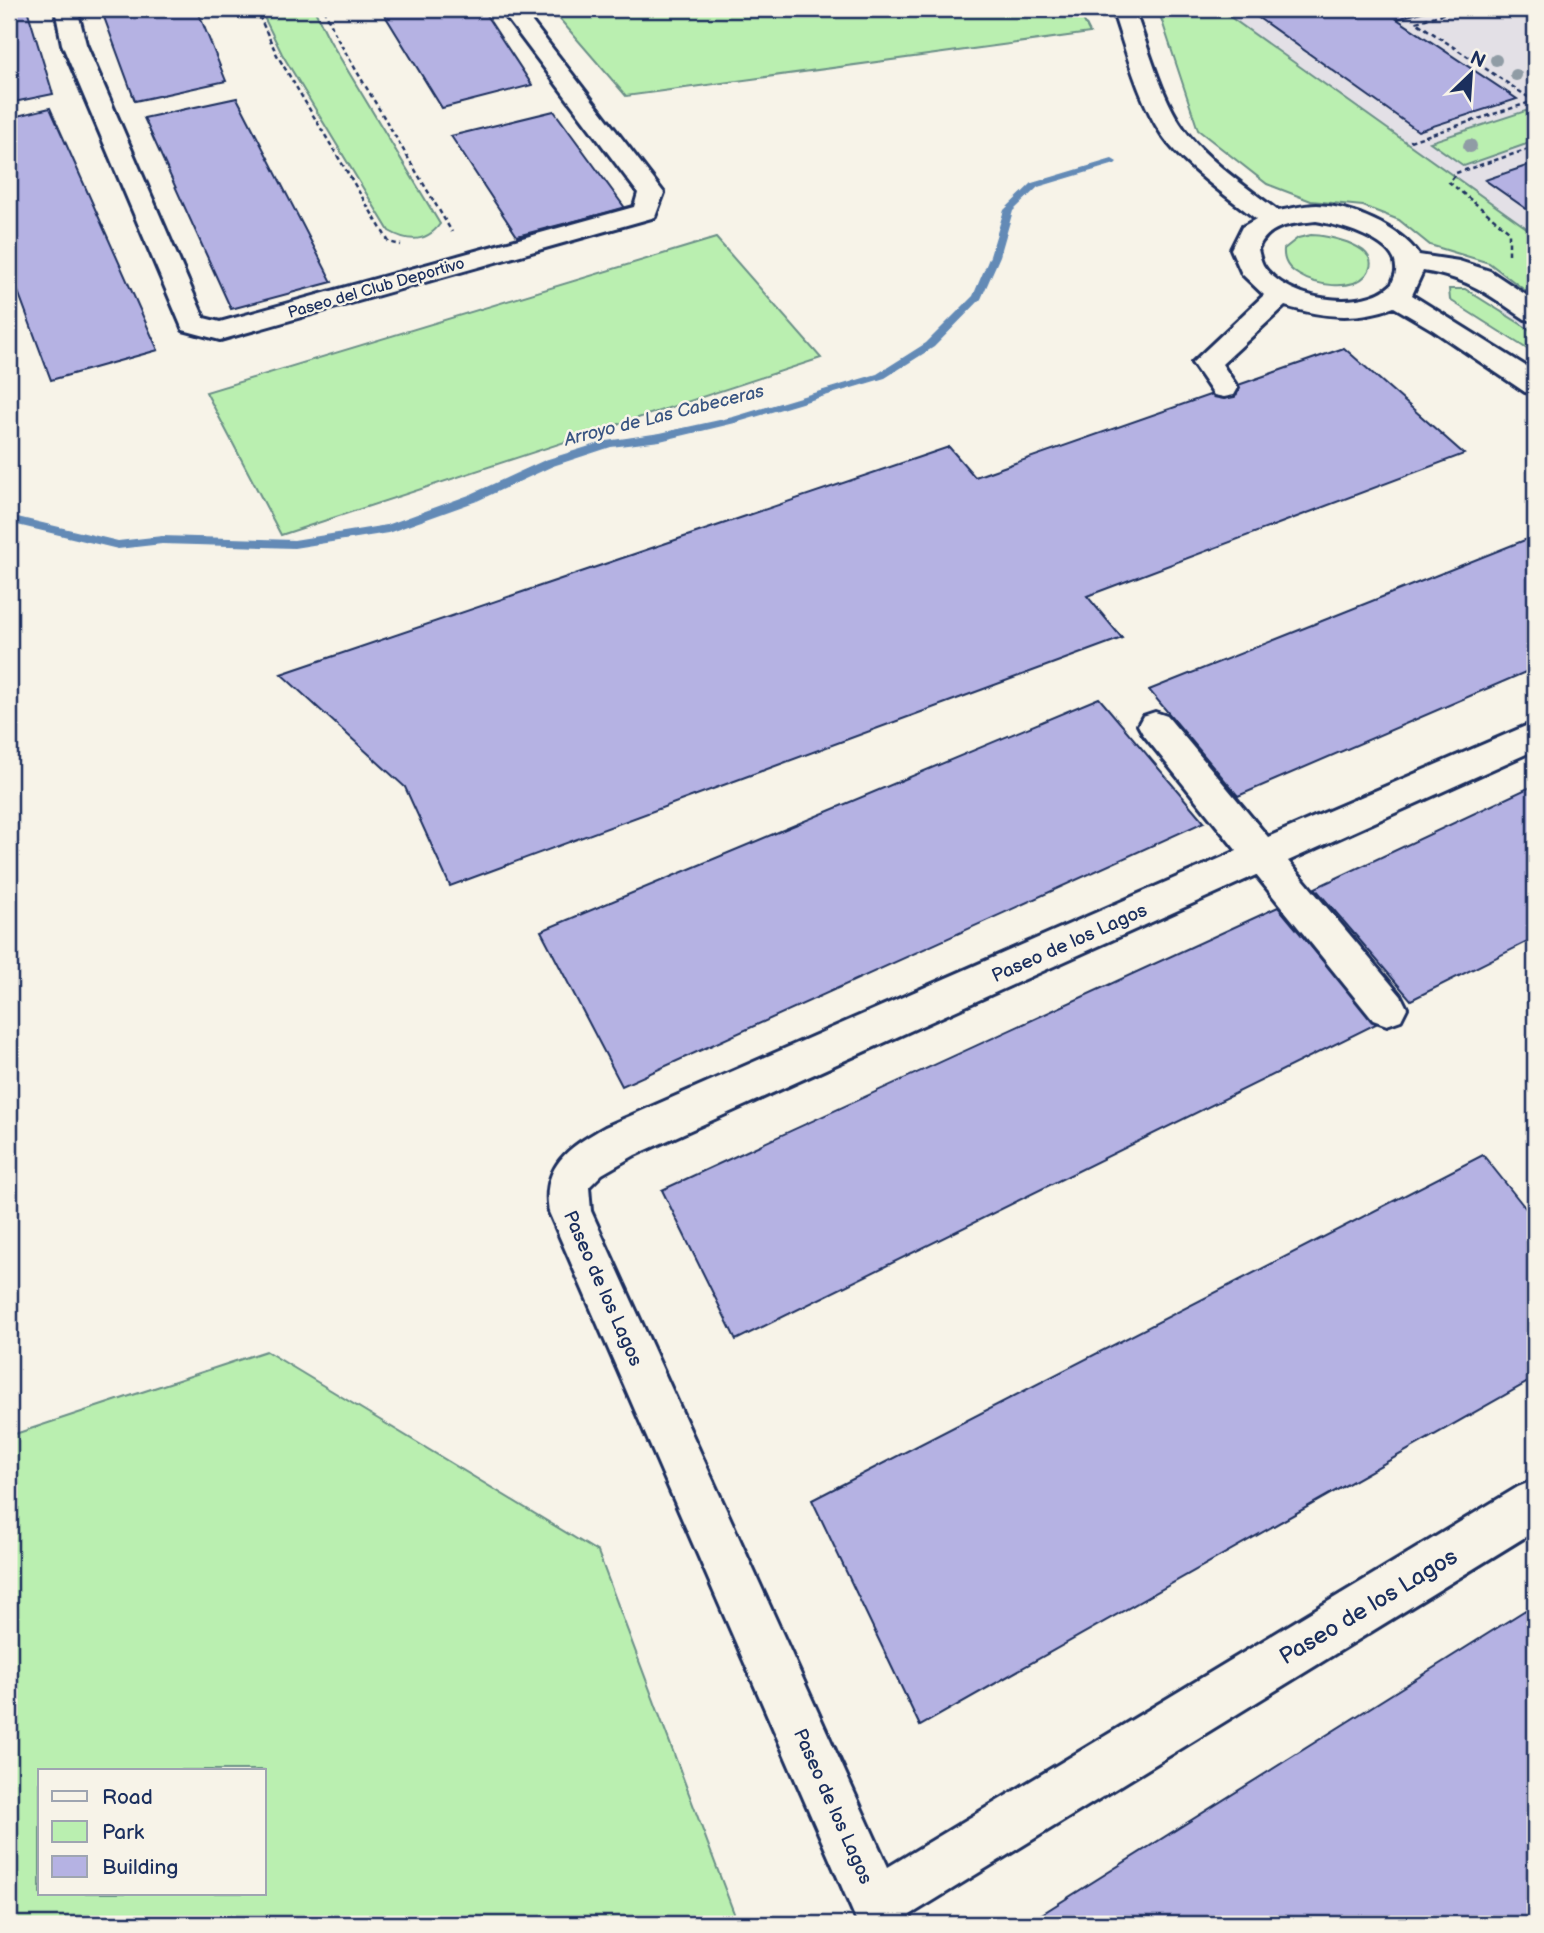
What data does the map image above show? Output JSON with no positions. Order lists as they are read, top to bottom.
{
  "streets": {
    "street": ["Paseo del Club Deportivo", "Paseo de los Lagos"]
  },
  "water": ["Arroyo de Las Cabeceras"],
  "legend": ["Road", "Park", "Building"],
  "north": "top right"
}
